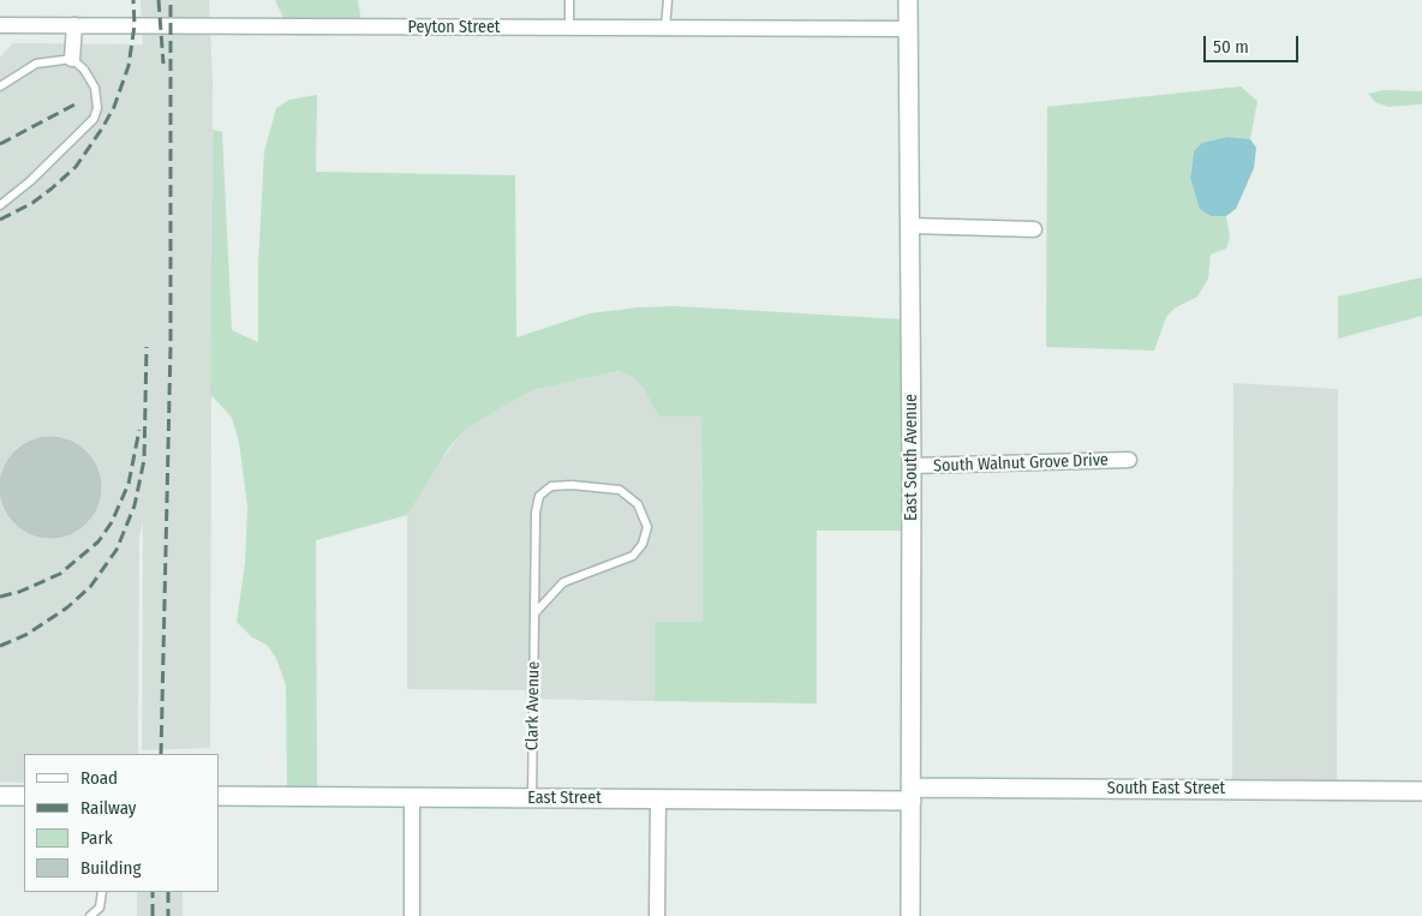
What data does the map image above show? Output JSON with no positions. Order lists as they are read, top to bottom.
{
  "streets": {
    "street": [
      "Peyton Street",
      "East South Avenue",
      "South Walnut Grove Drive",
      "South East Street",
      "East Street"
    ],
    "lane": ["Clark Avenue"]
  },
  "crossings": [
    ["Peyton Street", "East South Avenue"],
    ["East South Avenue", "South Walnut Grove Drive"],
    ["East South Avenue", "South East Street"],
    ["East South Avenue", "East Street"],
    ["Clark Avenue", "East Street"],
    ["South East Street", "East Street"]
  ],
  "legend": [
    "Road",
    "Railway",
    "Park",
    "Building"
  ],
  "scale_bar": "50 m"
}
